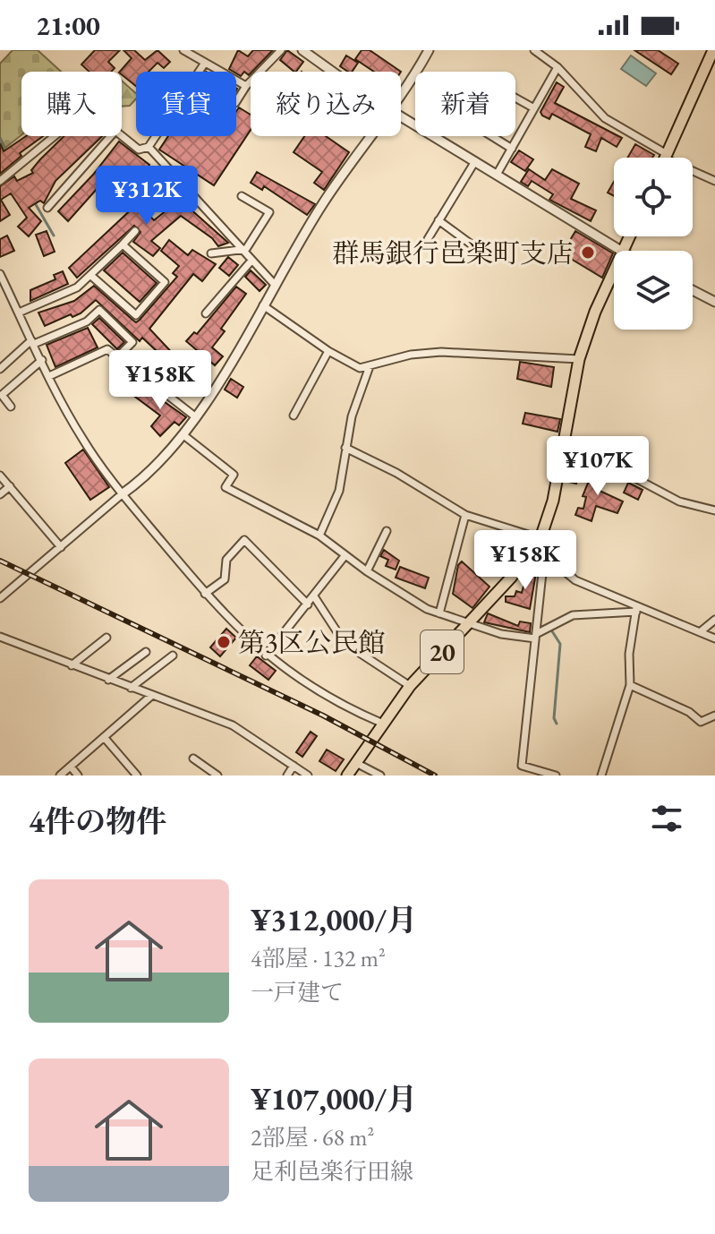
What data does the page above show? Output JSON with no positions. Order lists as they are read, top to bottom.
{
  "streets": {
    "main road": ["20"]
  },
  "places": ["群馬銀行邑楽町支店", "第3区公民館"],
  "page": {
    "status": "21:00",
    "chip": [
      "購入",
      "賃貸",
      "絞り込み",
      "新着"
    ],
    "price": [
      "¥312K",
      "¥158K",
      "¥107K",
      "¥158K"
    ],
    "heading": "4件の物件",
    "list": [
      {
        "name": "¥312,000/月",
        "note": "4部屋 · 132 m² · 一戸建て"
      },
      {
        "name": "¥107,000/月",
        "note": "2部屋 · 68 m² · 足利邑楽行田線"
      }
    ]
  }
}
